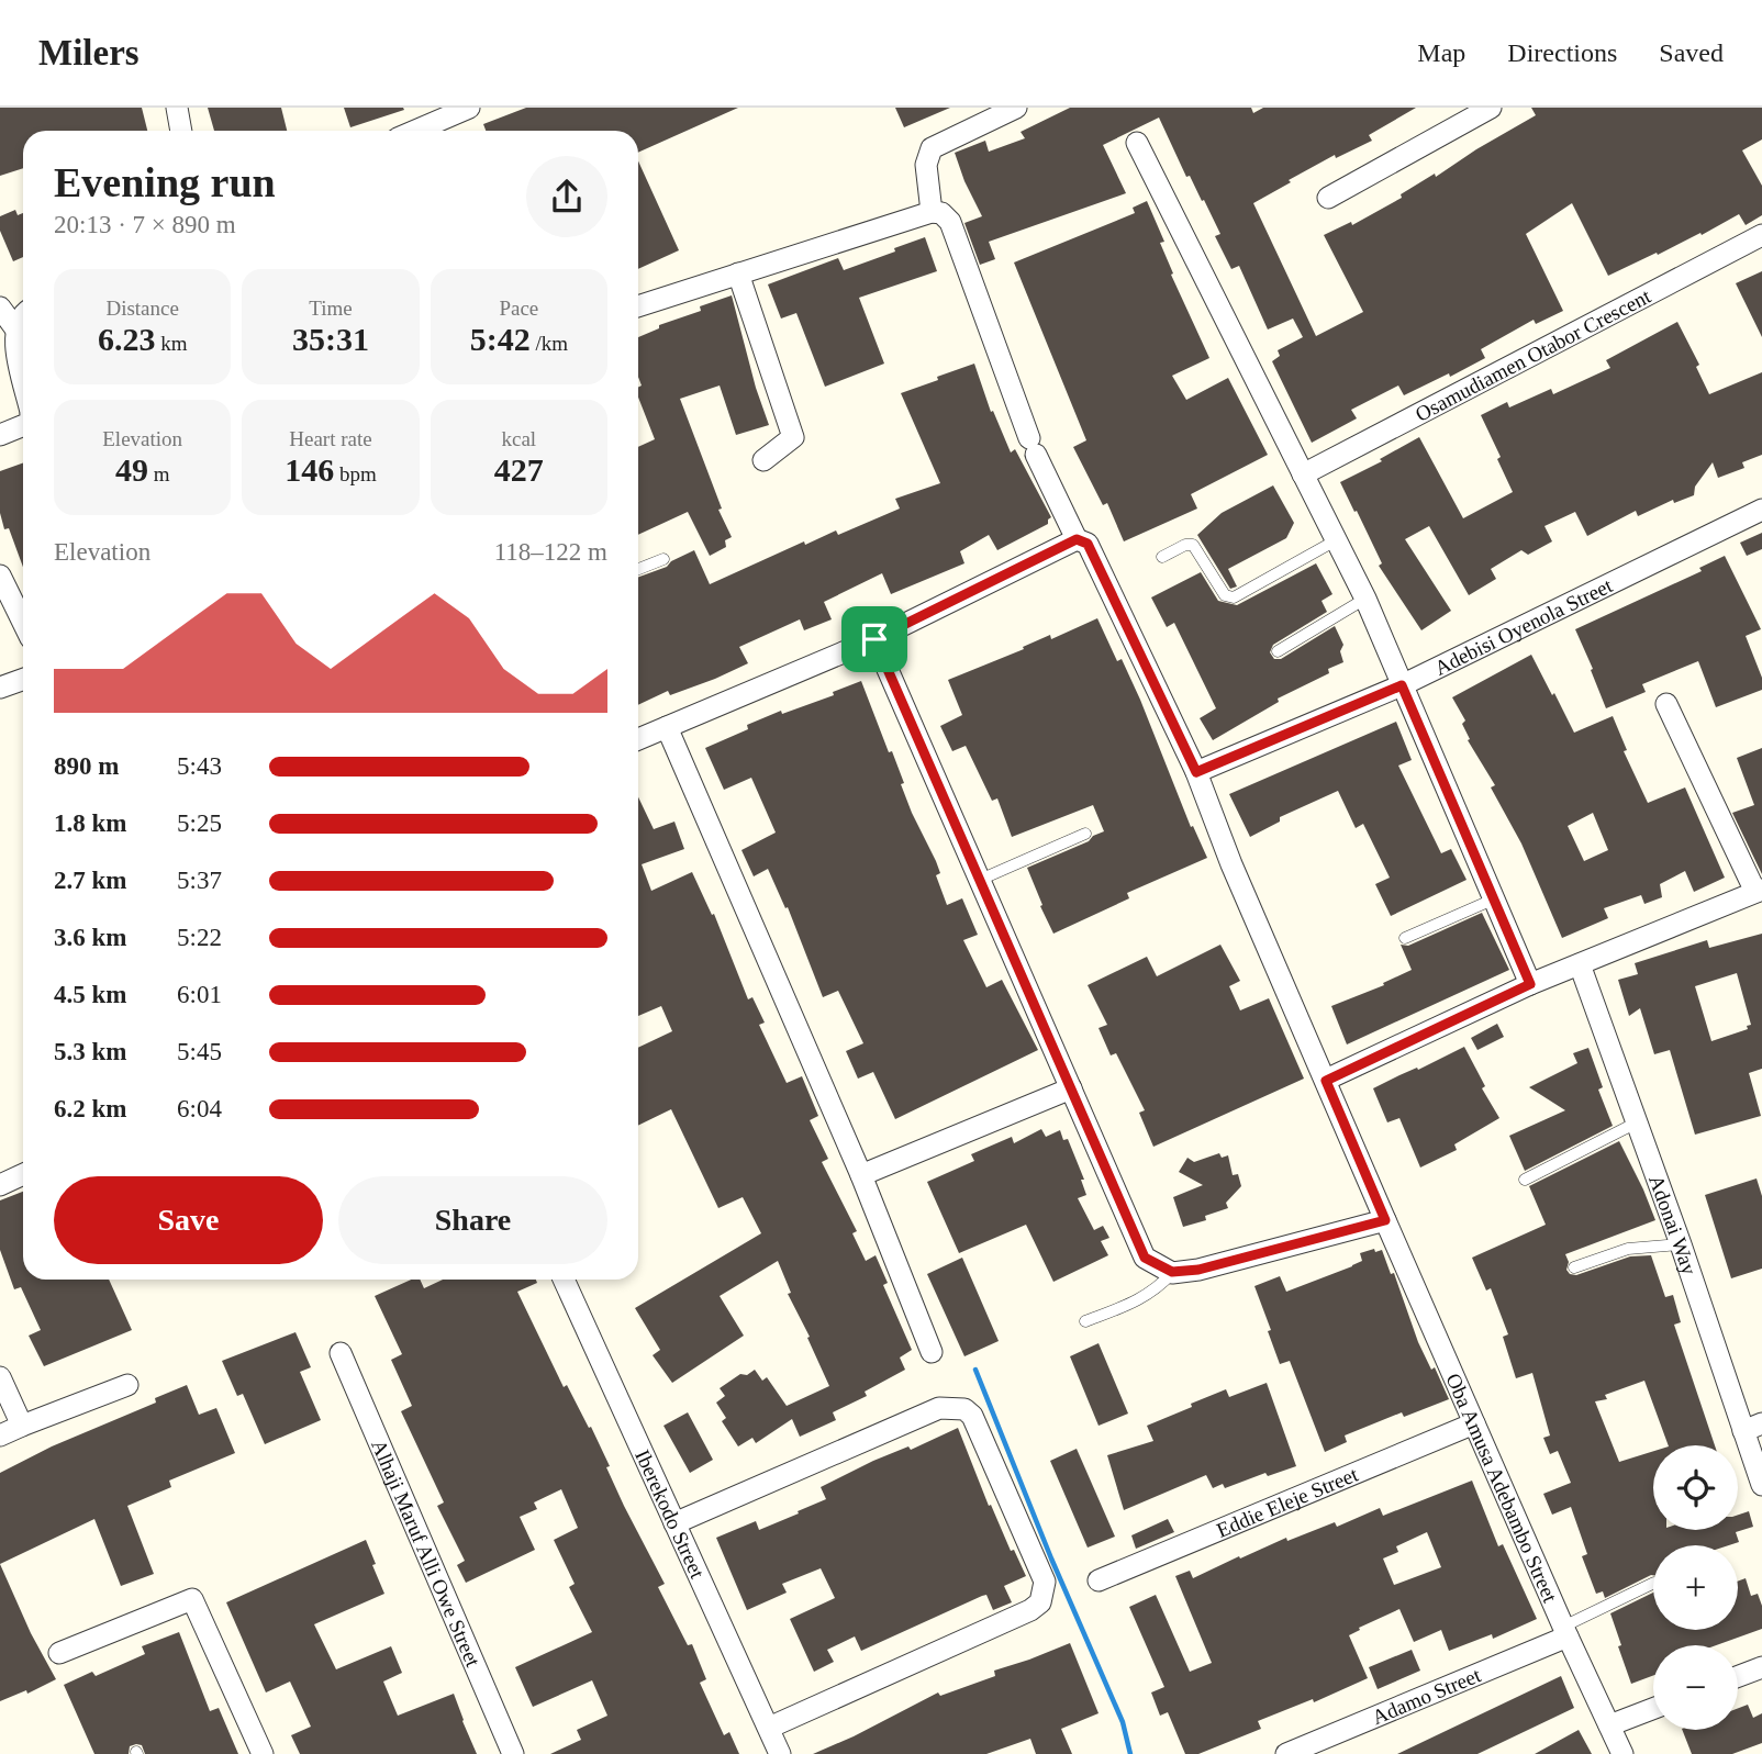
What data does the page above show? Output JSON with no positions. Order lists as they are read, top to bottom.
{
  "streets": {
    "street": [
      "Osamudiamen Otabor Crescent",
      "Adebisi Oyenola Street",
      "Adonai Way",
      "Oba Amusa Adebambo Street",
      "Eddie Eleje Street",
      "Iberekodo Street",
      "Alhaji Maruf Alli Owe Street",
      "Adamo Street"
    ]
  },
  "crossings": [
    ["Adebisi Oyenola Street", "Oba Amusa Adebambo Street"],
    ["Oba Amusa Adebambo Street", "Eddie Eleje Street"],
    ["Oba Amusa Adebambo Street", "Adamo Street"]
  ],
  "page": {
    "header": "Milers",
    "nav": ["Map", "Directions", "Saved"],
    "heading": ["Evening run", "20:13 · 7 × 890 m"],
    "stats": [
      ["Distance", "6.23 km"],
      ["Time", "35:31"],
      ["Pace", "5:42 /km"],
      ["Elevation", "49 m"],
      ["Heart rate", "146 bpm"],
      ["kcal", "427"]
    ],
    "chart": ["Elevation", "118–122 m"],
    "list": [
      {
        "name": "890 m",
        "note": "5:43"
      },
      {
        "name": "1.8 km",
        "note": "5:25"
      },
      {
        "name": "2.7 km",
        "note": "5:37"
      },
      {
        "name": "3.6 km",
        "note": "5:22"
      },
      {
        "name": "4.5 km",
        "note": "6:01"
      },
      {
        "name": "5.3 km",
        "note": "5:45"
      },
      {
        "name": "6.2 km",
        "note": "6:04"
      }
    ],
    "buttons": ["Save", "Share"],
    "map_buttons": ["+", "−"]
  }
}
